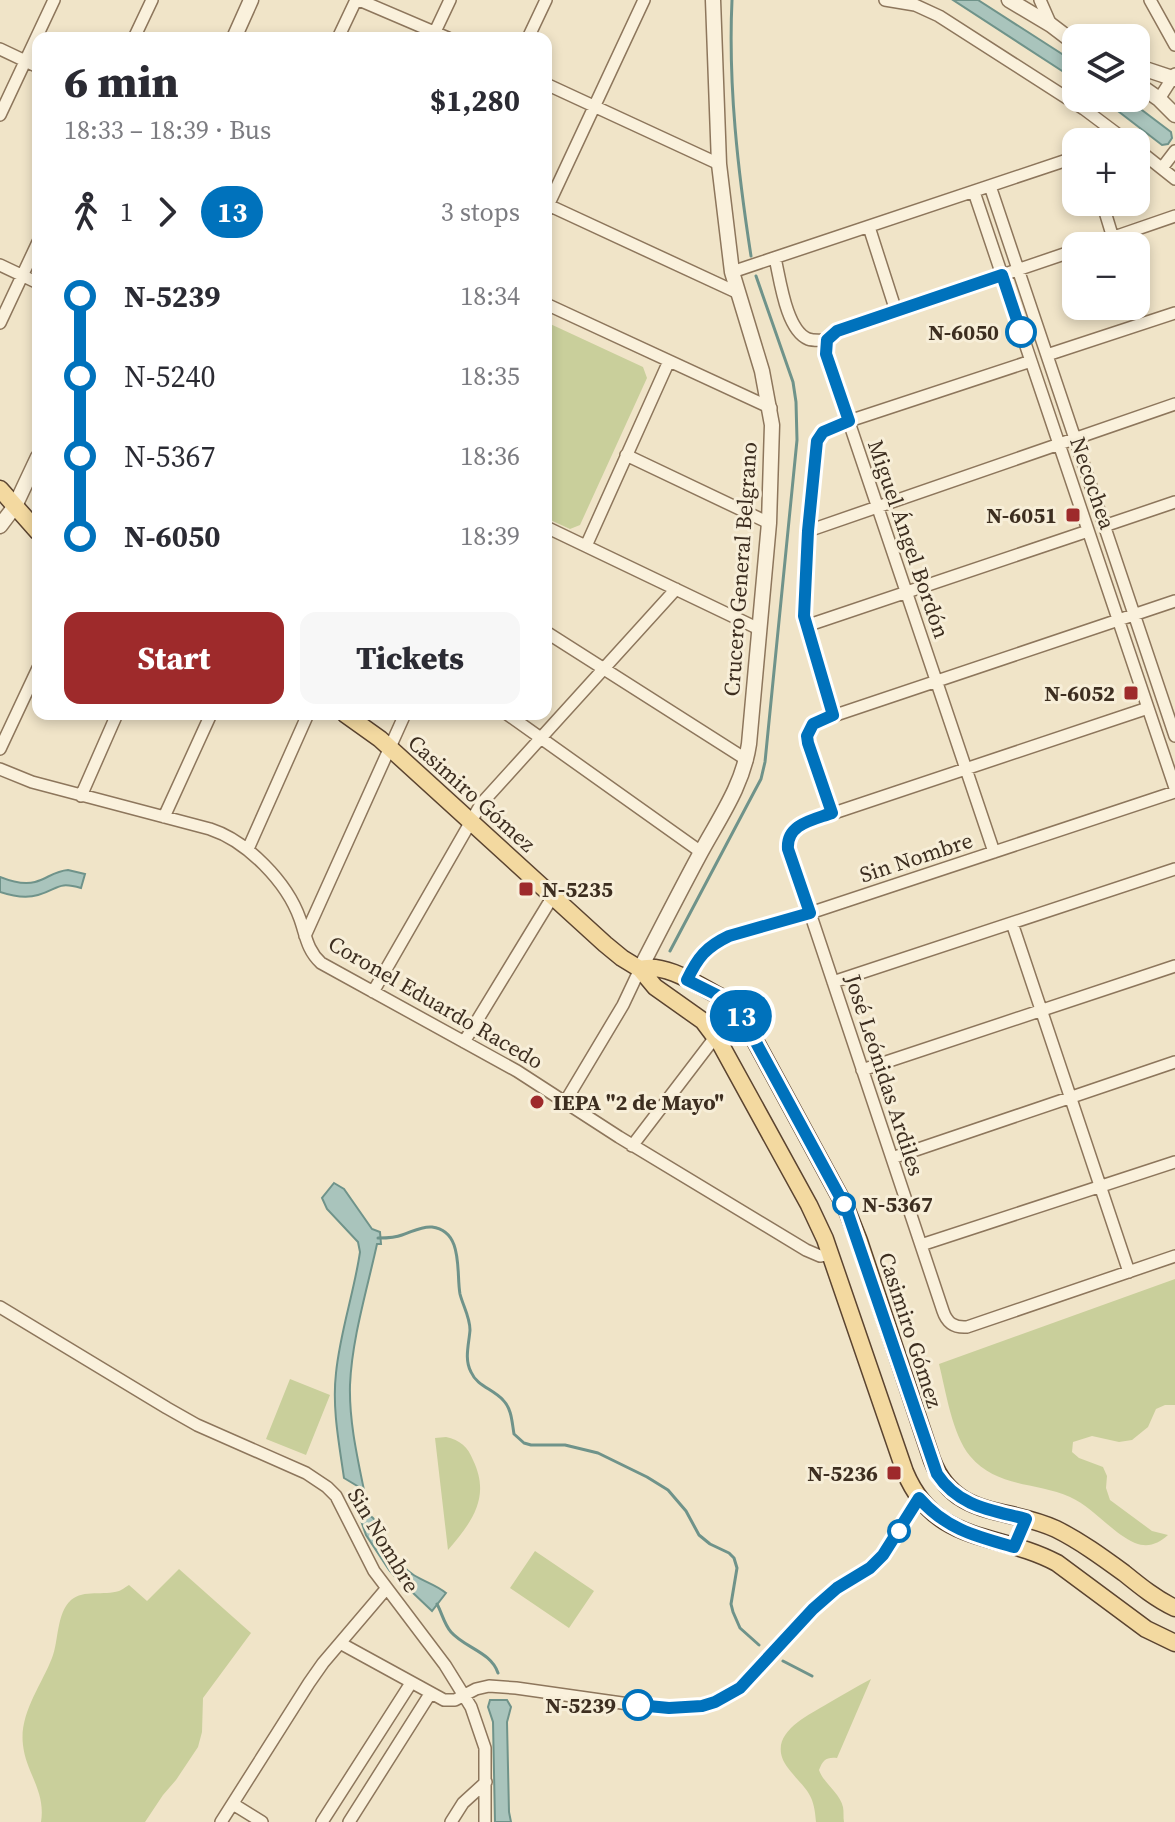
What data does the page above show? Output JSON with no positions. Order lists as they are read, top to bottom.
{
  "streets": {
    "main road": ["Casimiro Gómez"],
    "street": [
      "Necochea",
      "Miguel Ángel Bordón",
      "Crucero General Belgrano",
      "Sin Nombre",
      "Coronel Eduardo Racedo",
      "José Leónidas Ardiles"
    ]
  },
  "crossings": [
    ["Necochea", "Sin Nombre"],
    ["Miguel Ángel Bordón", "Sin Nombre"],
    ["Crucero General Belgrano", "Casimiro Gómez"],
    ["Crucero General Belgrano", "Coronel Eduardo Racedo"],
    ["Casimiro Gómez", "Sin Nombre"],
    ["Casimiro Gómez", "Coronel Eduardo Racedo"],
    ["Sin Nombre", "José Leónidas Ardiles"]
  ],
  "places": {
    "other": [
      "N-6050",
      "IEPA \"2 de Mayo\"",
      "N-5367",
      "N-5239"
    ],
    "transit": [
      "N-6051",
      "N-6052",
      "N-5235",
      "N-5236"
    ]
  },
  "lines": ["bus line 13"],
  "page": {
    "on_map": "13",
    "map_buttons": ["+", "−"],
    "heading": ["6 min", "18:33 – 18:39 · Bus", "$1,280"],
    "legs": ["1", "13", "3 stops"],
    "list": [
      {
        "name": "N-5239",
        "value": "18:34"
      },
      {
        "name": "N-5240",
        "value": "18:35"
      },
      {
        "name": "N-5367",
        "value": "18:36"
      },
      {
        "name": "N-6050",
        "value": "18:39"
      }
    ],
    "buttons": ["Start", "Tickets"]
  }
}
